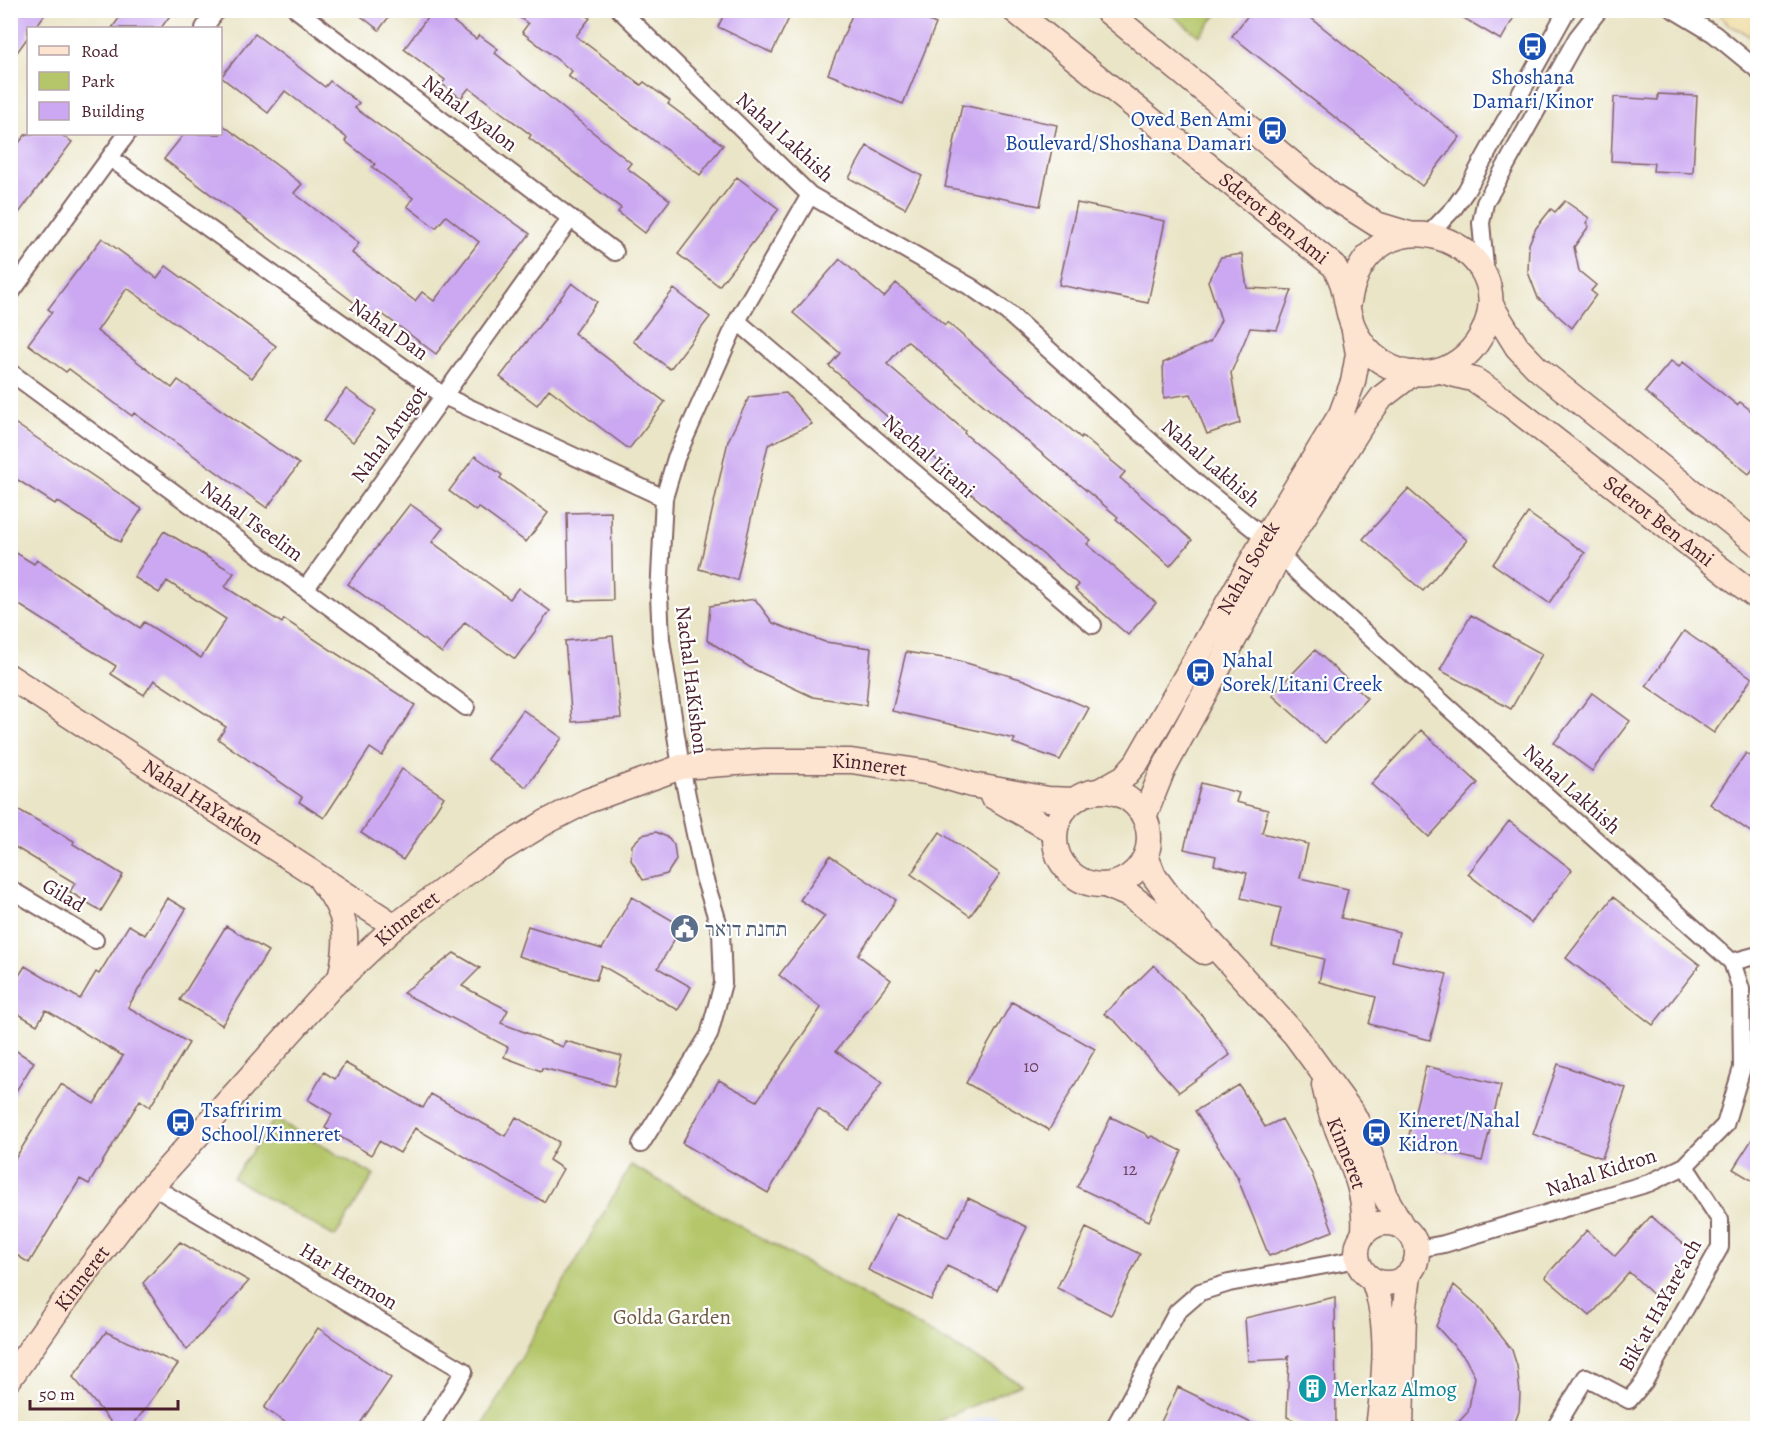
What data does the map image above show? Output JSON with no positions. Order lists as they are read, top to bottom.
{
  "streets": {
    "street": [
      "Nahal Ayalon",
      "Nahal Lakhish",
      "Sderot Ben Ami",
      "Nahal Dan",
      "Nahal Arugot",
      "Nachal Litani",
      "Nahal Tseelim",
      "Nahal Sorek",
      "Nachal HaKishon",
      "Kinneret",
      "Nahal HaYarkon",
      "Gilad",
      "Nahal Kidron",
      "Har Hermon",
      "Bik'at HaYare'ach"
    ]
  },
  "crossings": [
    ["Nahal Ayalon", "Nahal Arugot"],
    ["Nahal Lakhish", "Nahal Sorek"],
    ["Nahal Lakhish", "Nachal HaKishon"],
    ["Nahal Lakhish", "Nahal Kidron"],
    ["Sderot Ben Ami", "Nahal Sorek"],
    ["Nahal Dan", "Nahal Arugot"],
    ["Nahal Dan", "Nachal HaKishon"],
    ["Nahal Arugot", "Nahal Tseelim"],
    ["Nachal Litani", "Nachal HaKishon"],
    ["Nahal Sorek", "Kinneret"],
    ["Nachal HaKishon", "Kinneret"],
    ["Kinneret", "Nahal HaYarkon"],
    ["Kinneret", "Nahal Kidron"],
    ["Kinneret", "Har Hermon"],
    ["Nahal Kidron", "Bik'at HaYare'ach"]
  ],
  "parks": ["Golda Garden"],
  "places": {
    "bus stop": [
      "Shoshana Damari/Kinor",
      "Oved Ben Ami Boulevard/Shoshana Damari",
      "Nahal Sorek/Litani Creek",
      "Tsafririm School/Kinneret",
      "Kineret/Nahal Kidron"
    ],
    "public building": ["תחנת דואר"],
    "building": ["Merkaz Almog"]
  },
  "house_numbers": ["10", "12"],
  "legend": ["Road", "Park", "Building"],
  "scale_bar": "50 m"
}
